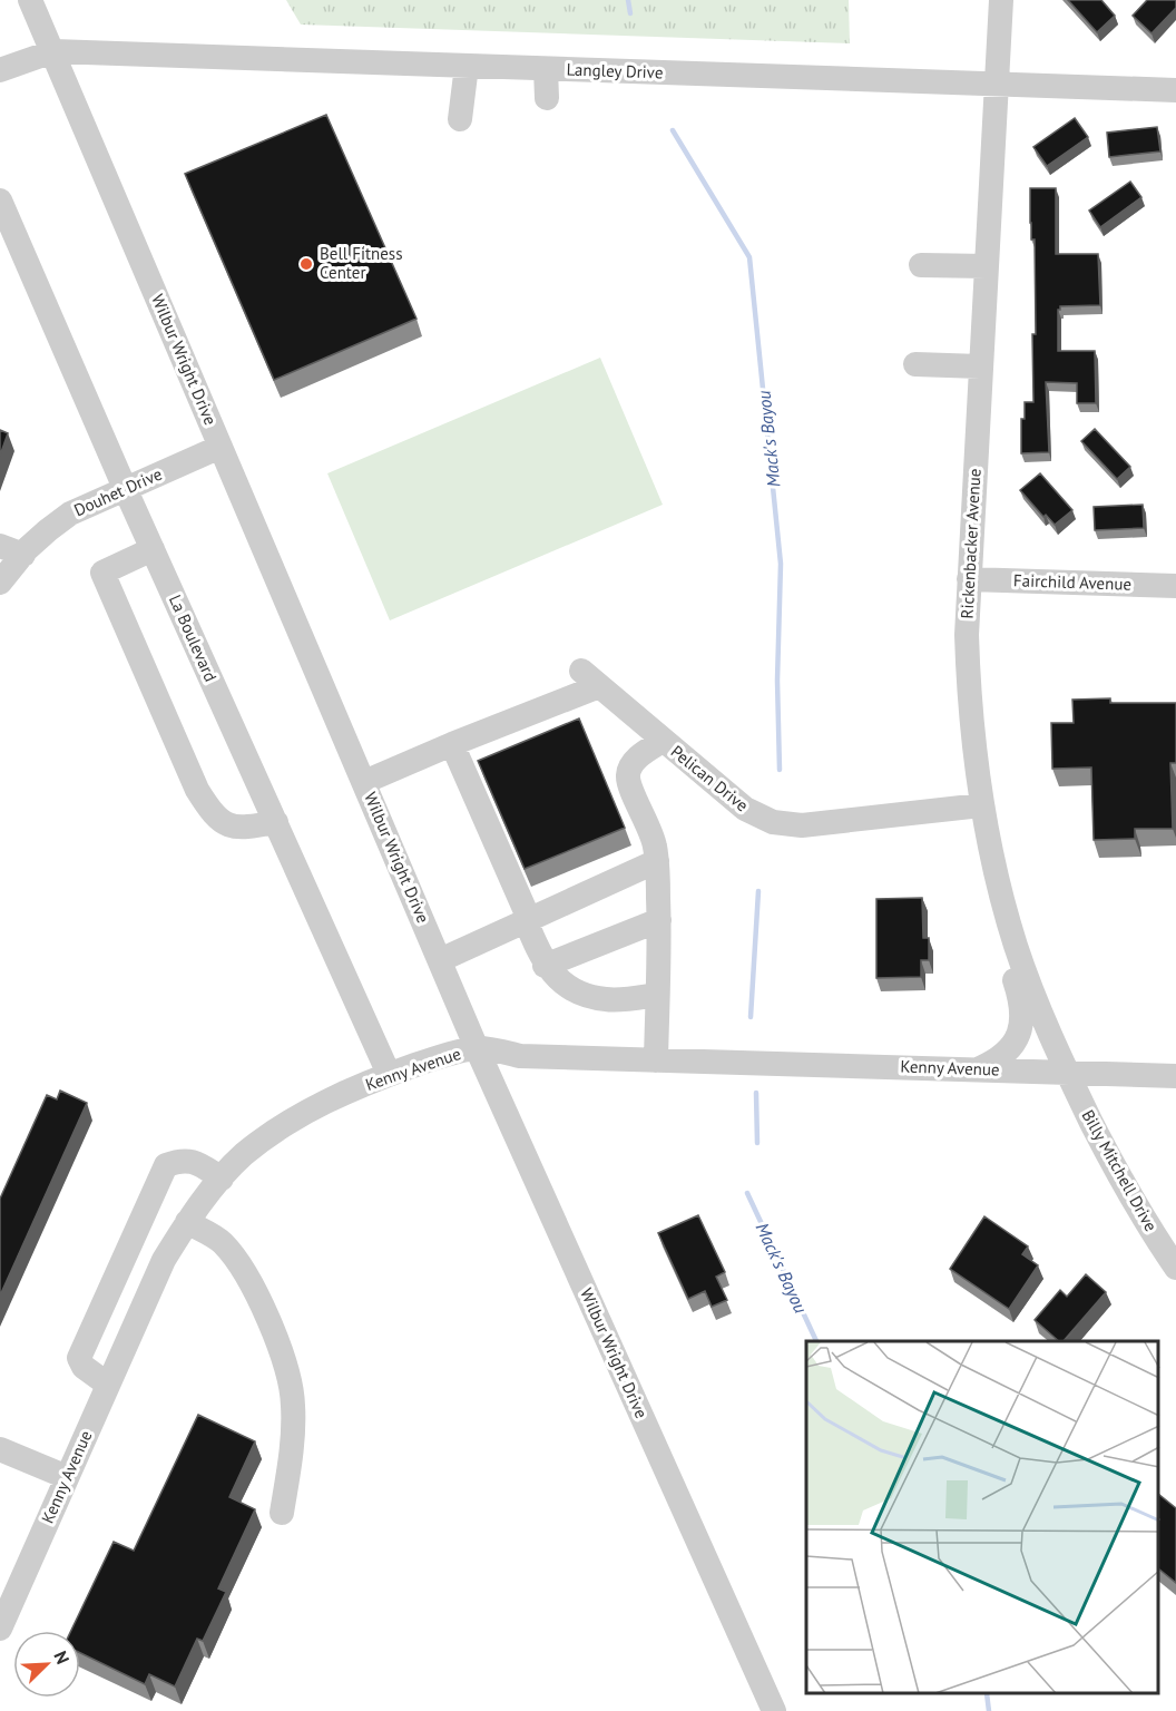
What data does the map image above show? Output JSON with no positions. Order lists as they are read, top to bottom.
{
  "streets": {
    "street": [
      "Langley Drive",
      "Wilbur Wright Drive",
      "Douhet Drive",
      "Rickenbacker Avenue",
      "Fairchild Avenue",
      "La Boulevard",
      "Pelican Drive",
      "Kenny Avenue",
      "Billy Mitchell Drive"
    ]
  },
  "crossings": [
    ["Langley Drive", "Wilbur Wright Drive"],
    ["Langley Drive", "Rickenbacker Avenue"],
    ["Wilbur Wright Drive", "Douhet Drive"],
    ["Wilbur Wright Drive", "Kenny Avenue"],
    ["Douhet Drive", "La Boulevard"],
    ["Rickenbacker Avenue", "Fairchild Avenue"],
    ["Rickenbacker Avenue", "Pelican Drive"],
    ["Rickenbacker Avenue", "Kenny Avenue"],
    ["Rickenbacker Avenue", "Billy Mitchell Drive"],
    ["La Boulevard", "Kenny Avenue"],
    ["Kenny Avenue", "Billy Mitchell Drive"]
  ],
  "water": ["Mack's Bayou"],
  "places": ["Bell Fitness Center"],
  "north": "top right"
}
